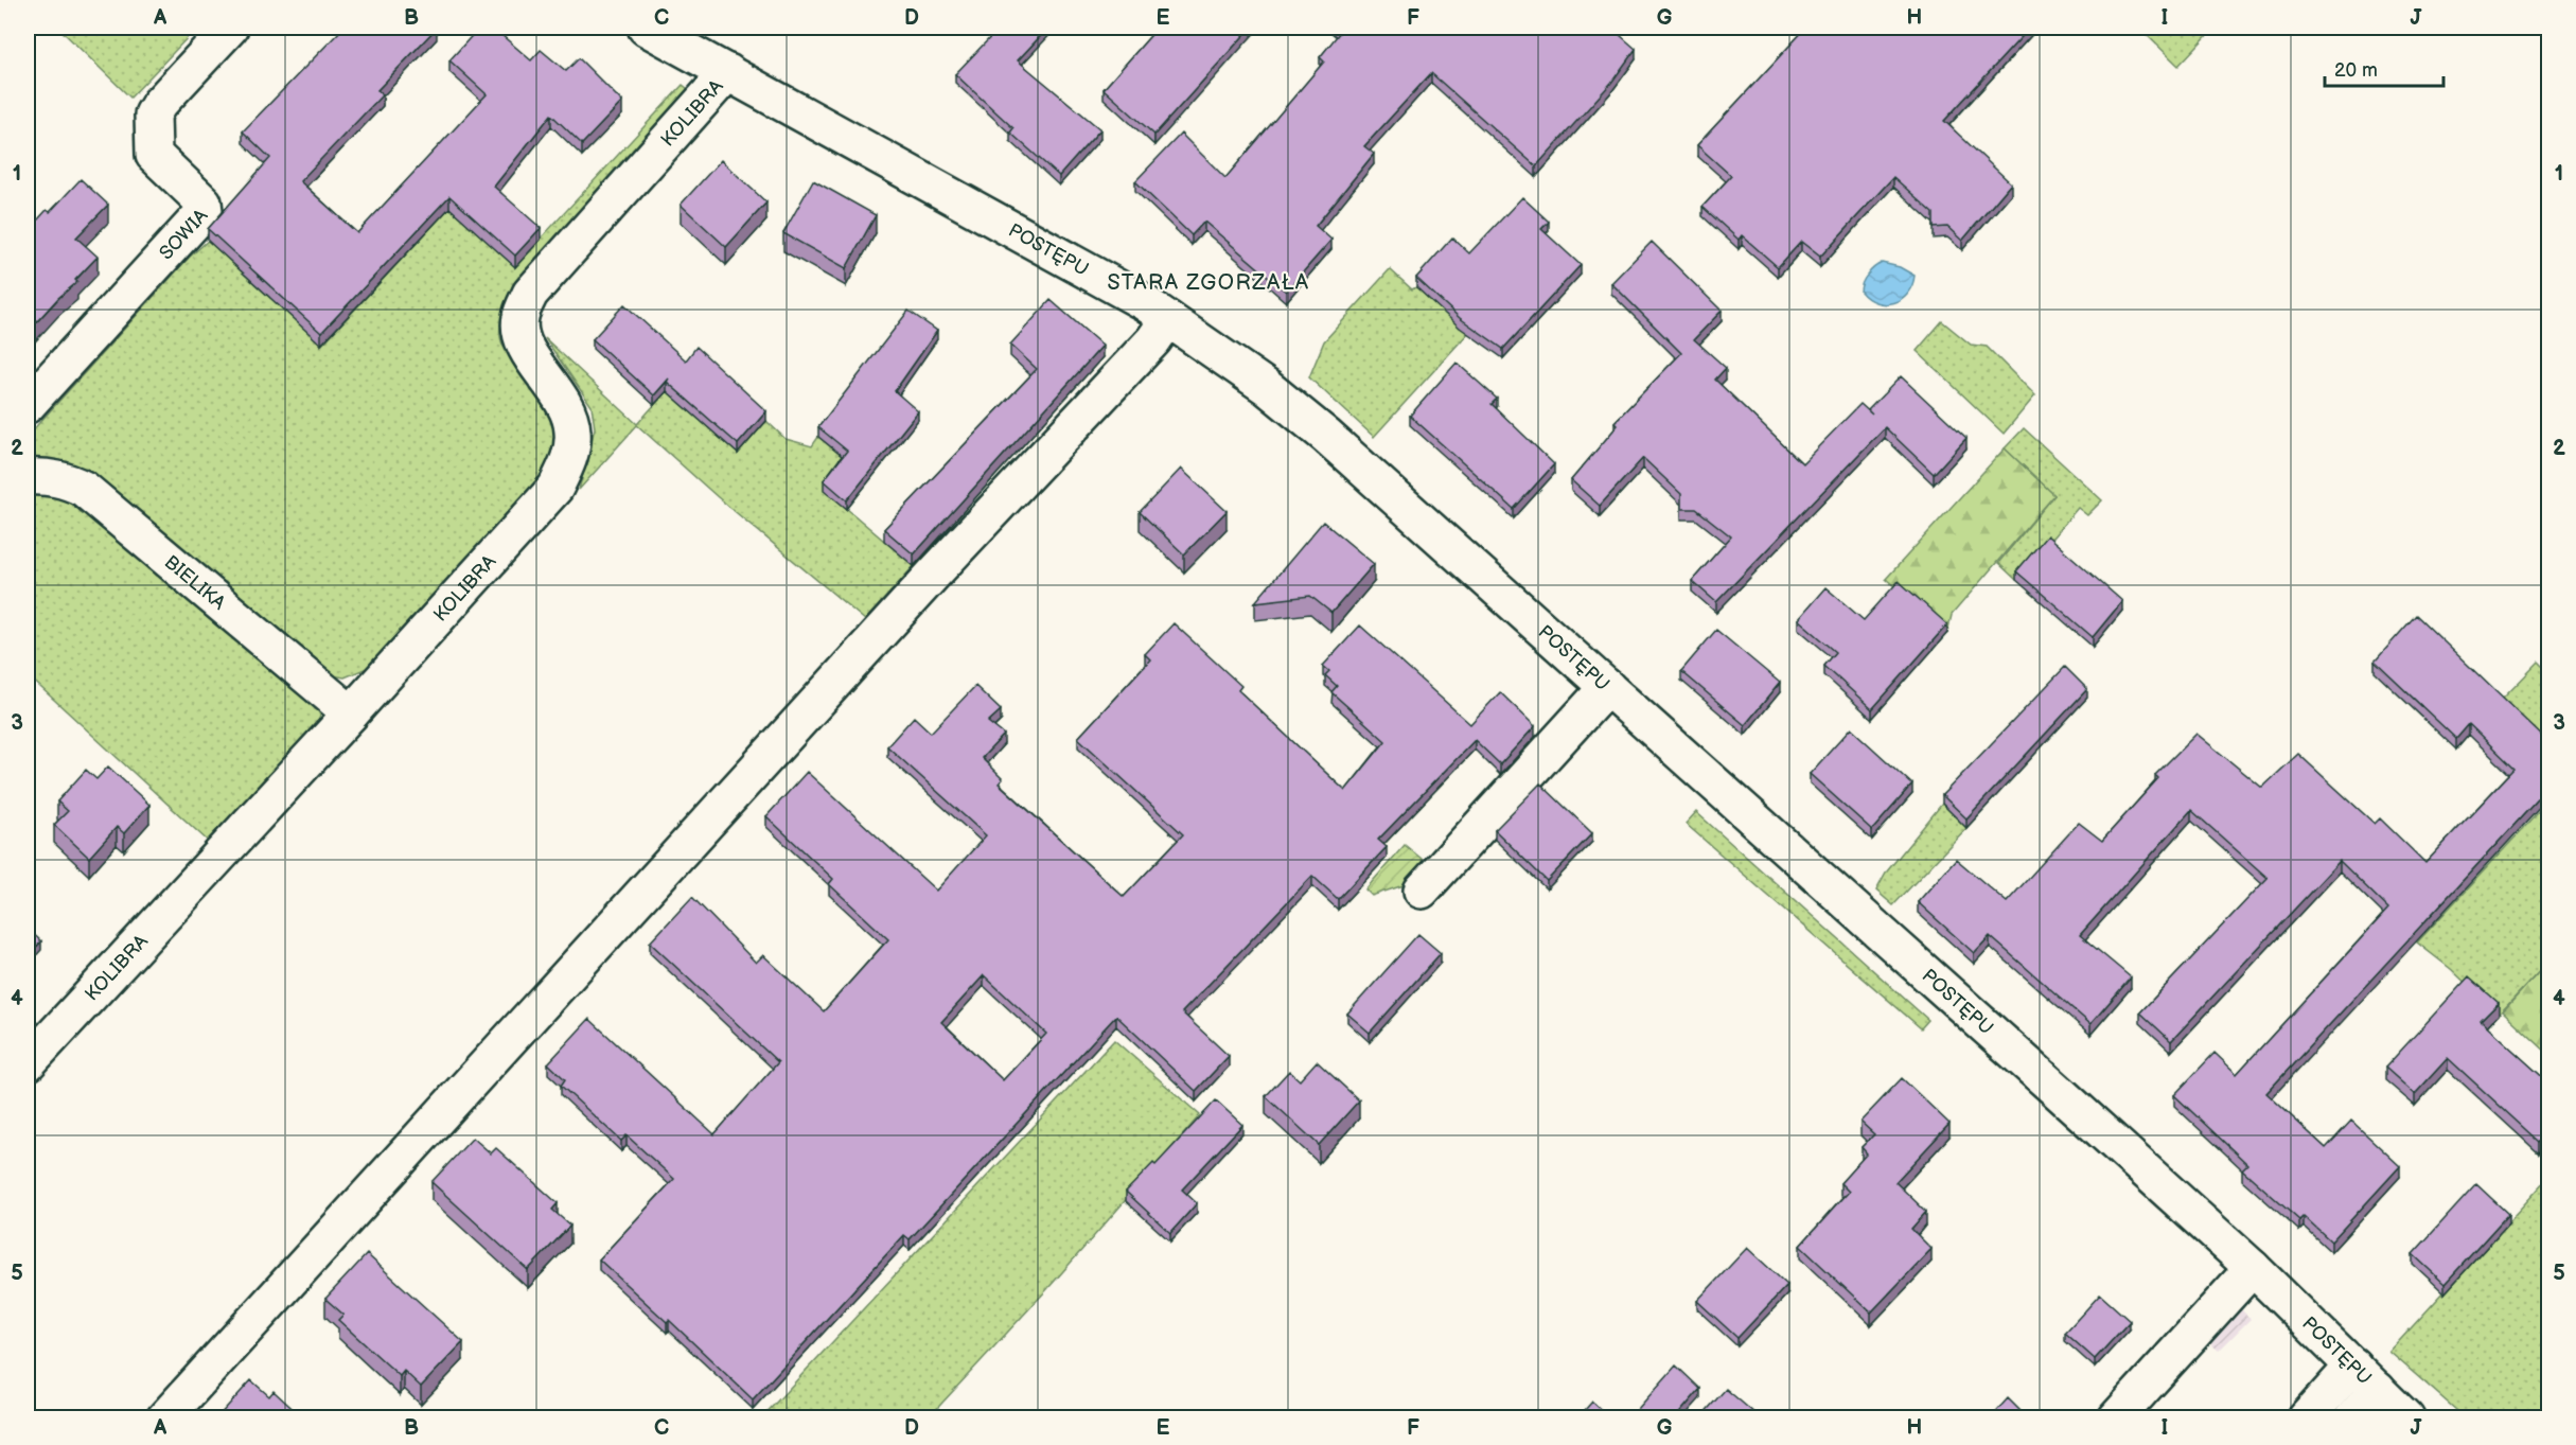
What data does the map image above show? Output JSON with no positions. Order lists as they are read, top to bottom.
{
  "streets": {
    "street": [
      "KOLIBRA",
      "SOWIA",
      "POSTĘPU",
      "BIELIKA"
    ]
  },
  "crossings": [
    ["KOLIBRA", "POSTĘPU"],
    ["KOLIBRA", "BIELIKA"]
  ],
  "districts": ["STARA ZGORZAŁA"],
  "scale_bar": "20 m",
  "grid": {
    "columns": [
      "A",
      "B",
      "C",
      "D",
      "E",
      "F",
      "G",
      "H",
      "I",
      "J"
    ],
    "rows": [
      "1",
      "2",
      "3",
      "4",
      "5"
    ]
  }
}
